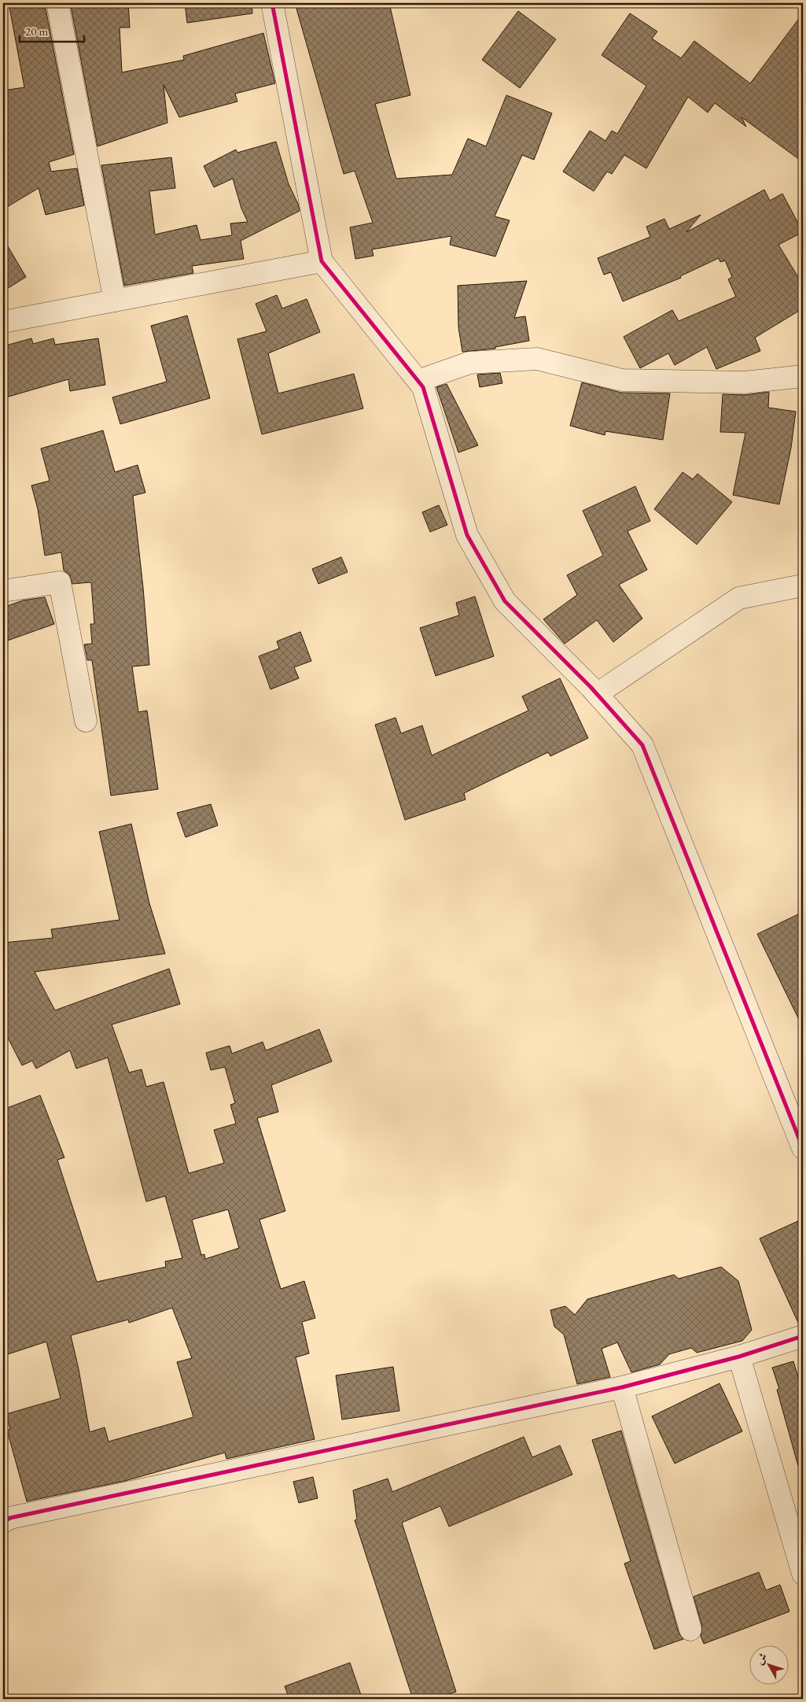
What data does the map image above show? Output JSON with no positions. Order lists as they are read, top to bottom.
{
  "scale_bar": "20 m",
  "north": "top left"
}
